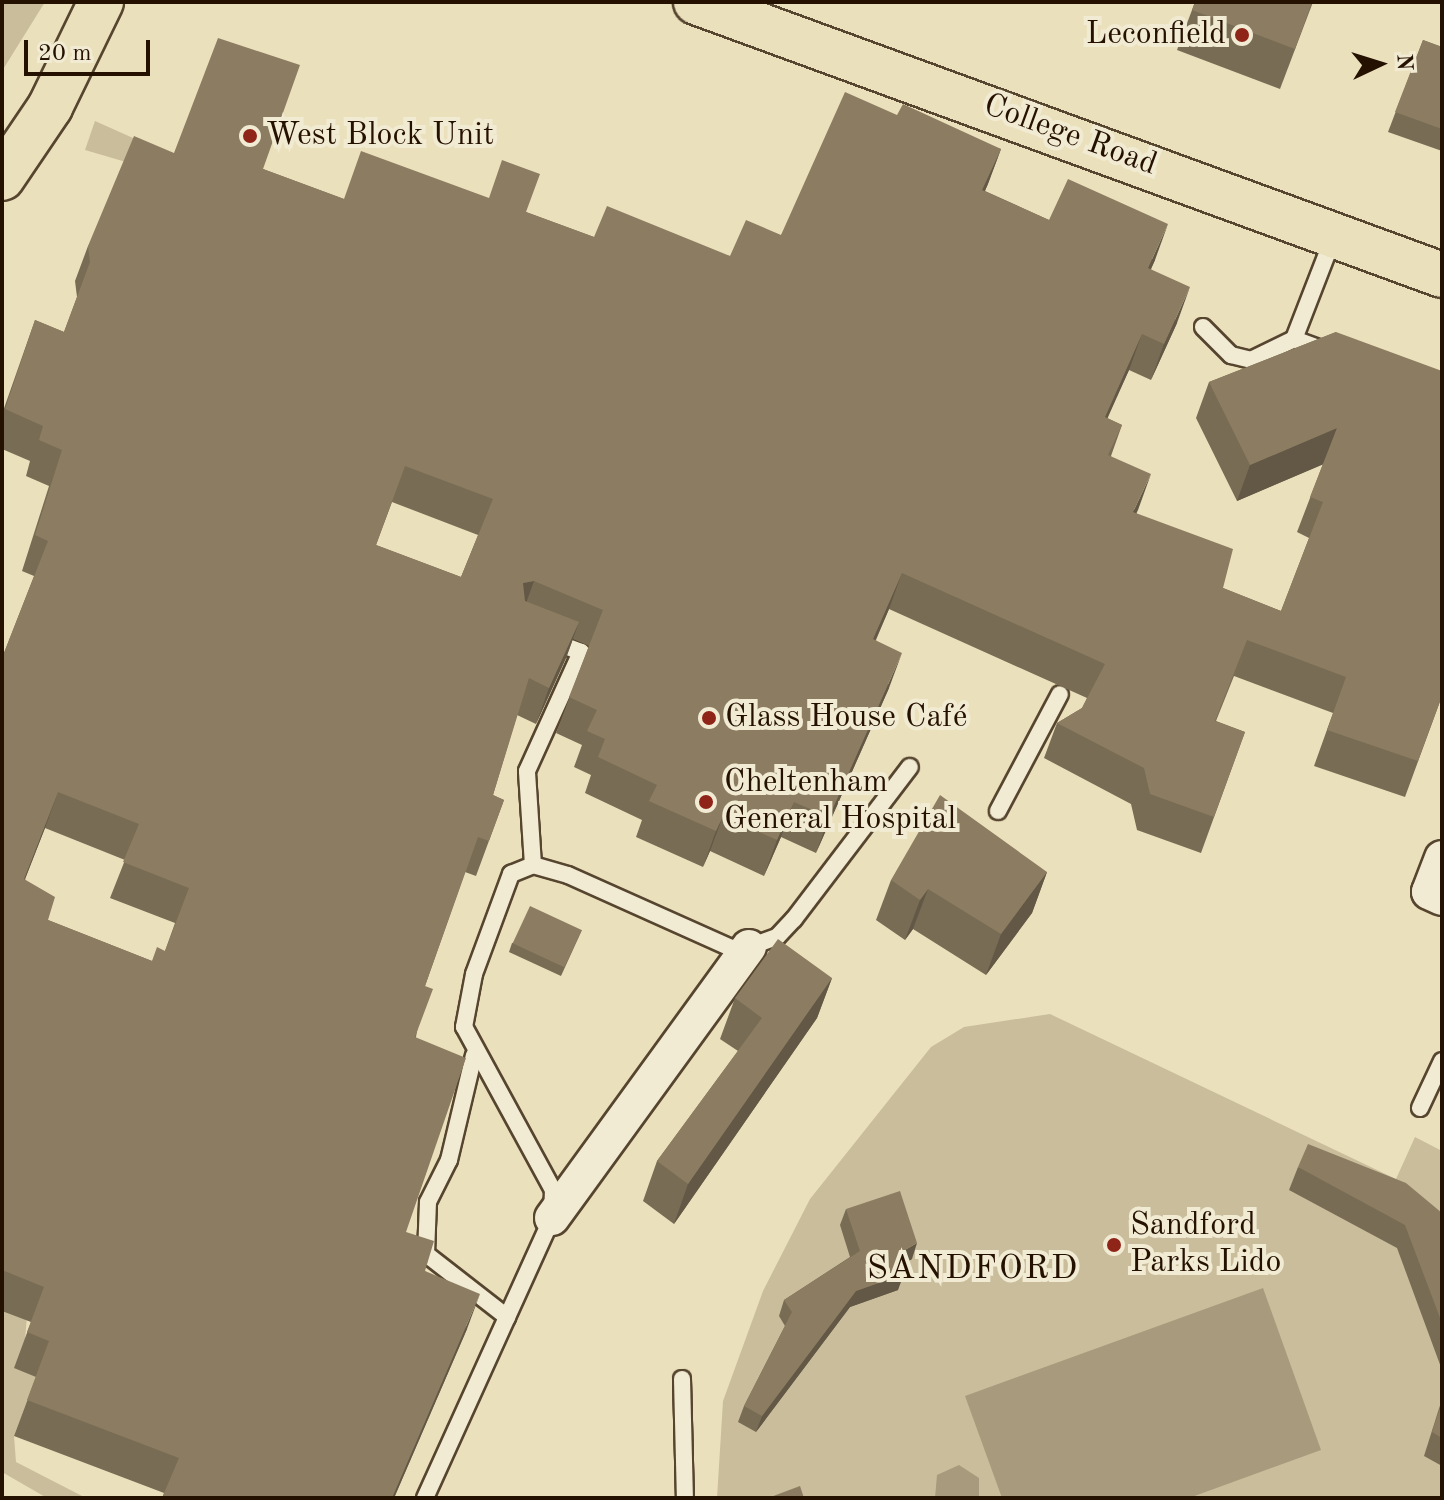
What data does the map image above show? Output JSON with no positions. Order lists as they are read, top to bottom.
{
  "streets": {
    "main road": ["College Road"]
  },
  "districts": ["SANDFORD"],
  "places": [
    "Leconfield",
    "West Block Unit",
    "Glass House Café",
    "Cheltenham General Hospital",
    "Sandford Parks Lido"
  ],
  "scale_bar": "20 m",
  "north": "right"
}
